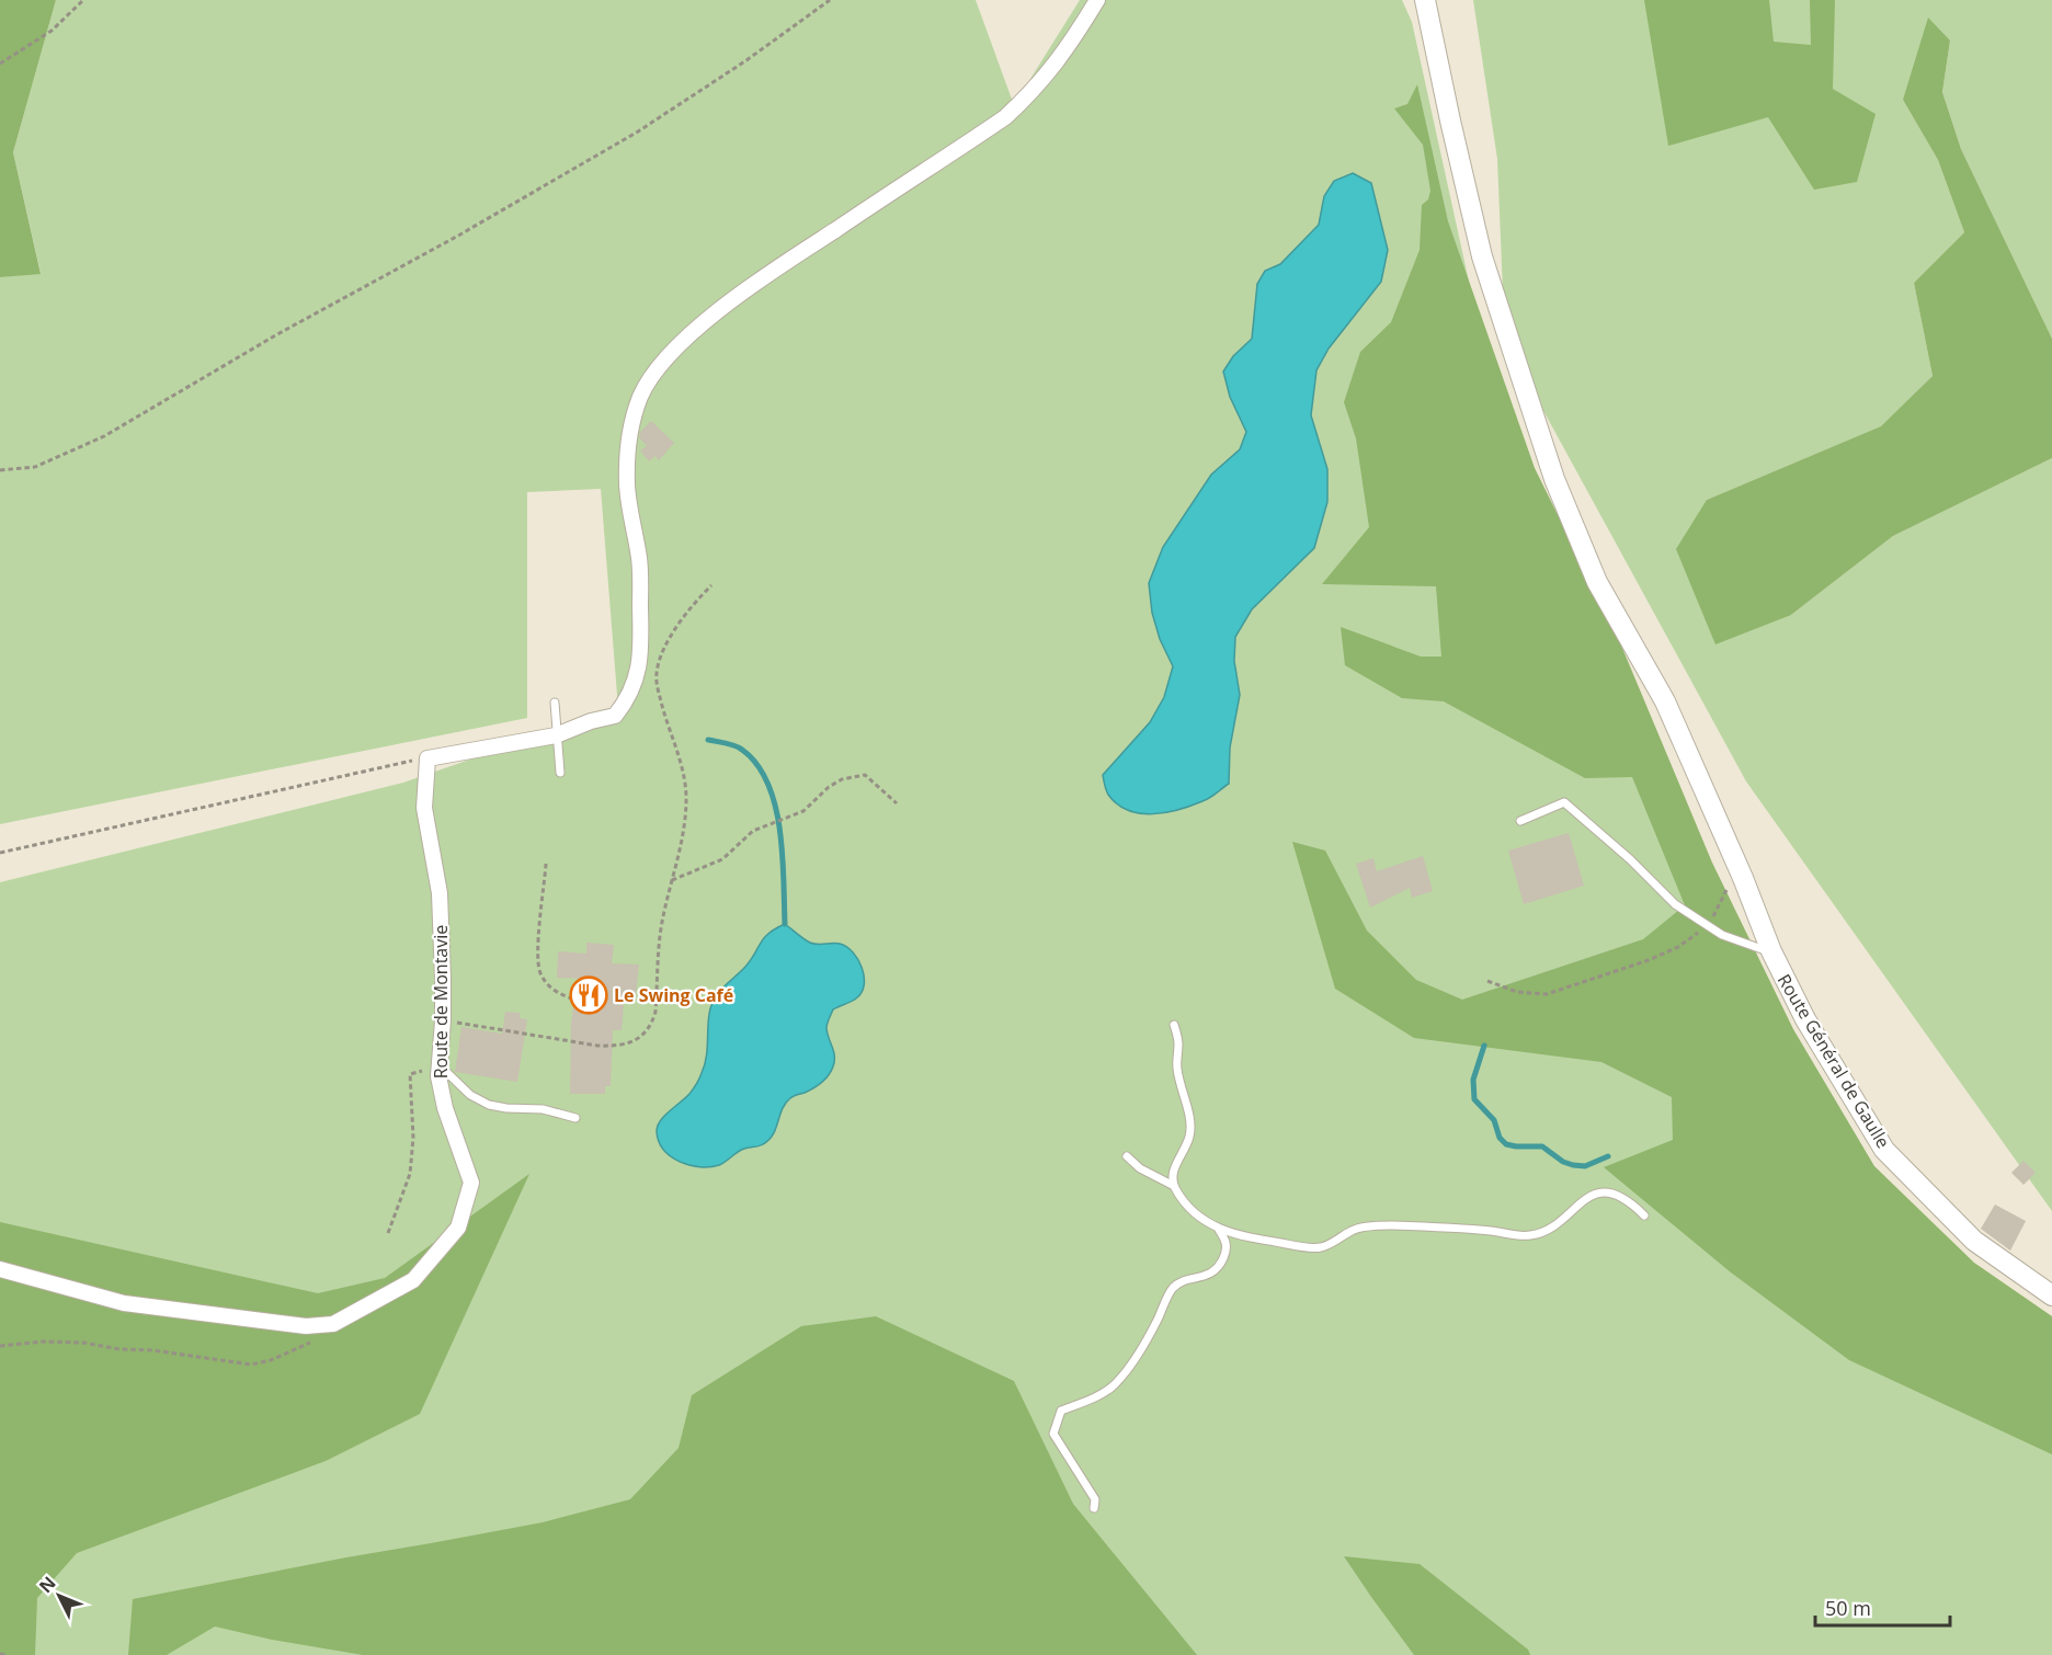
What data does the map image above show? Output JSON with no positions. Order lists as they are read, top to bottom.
{
  "streets": {
    "street": ["Route de Montavie", "Route Général de Gaulle"]
  },
  "places": {
    "restaurant": ["Le Swing Café"]
  },
  "scale_bar": "50 m",
  "north": "top left"
}
